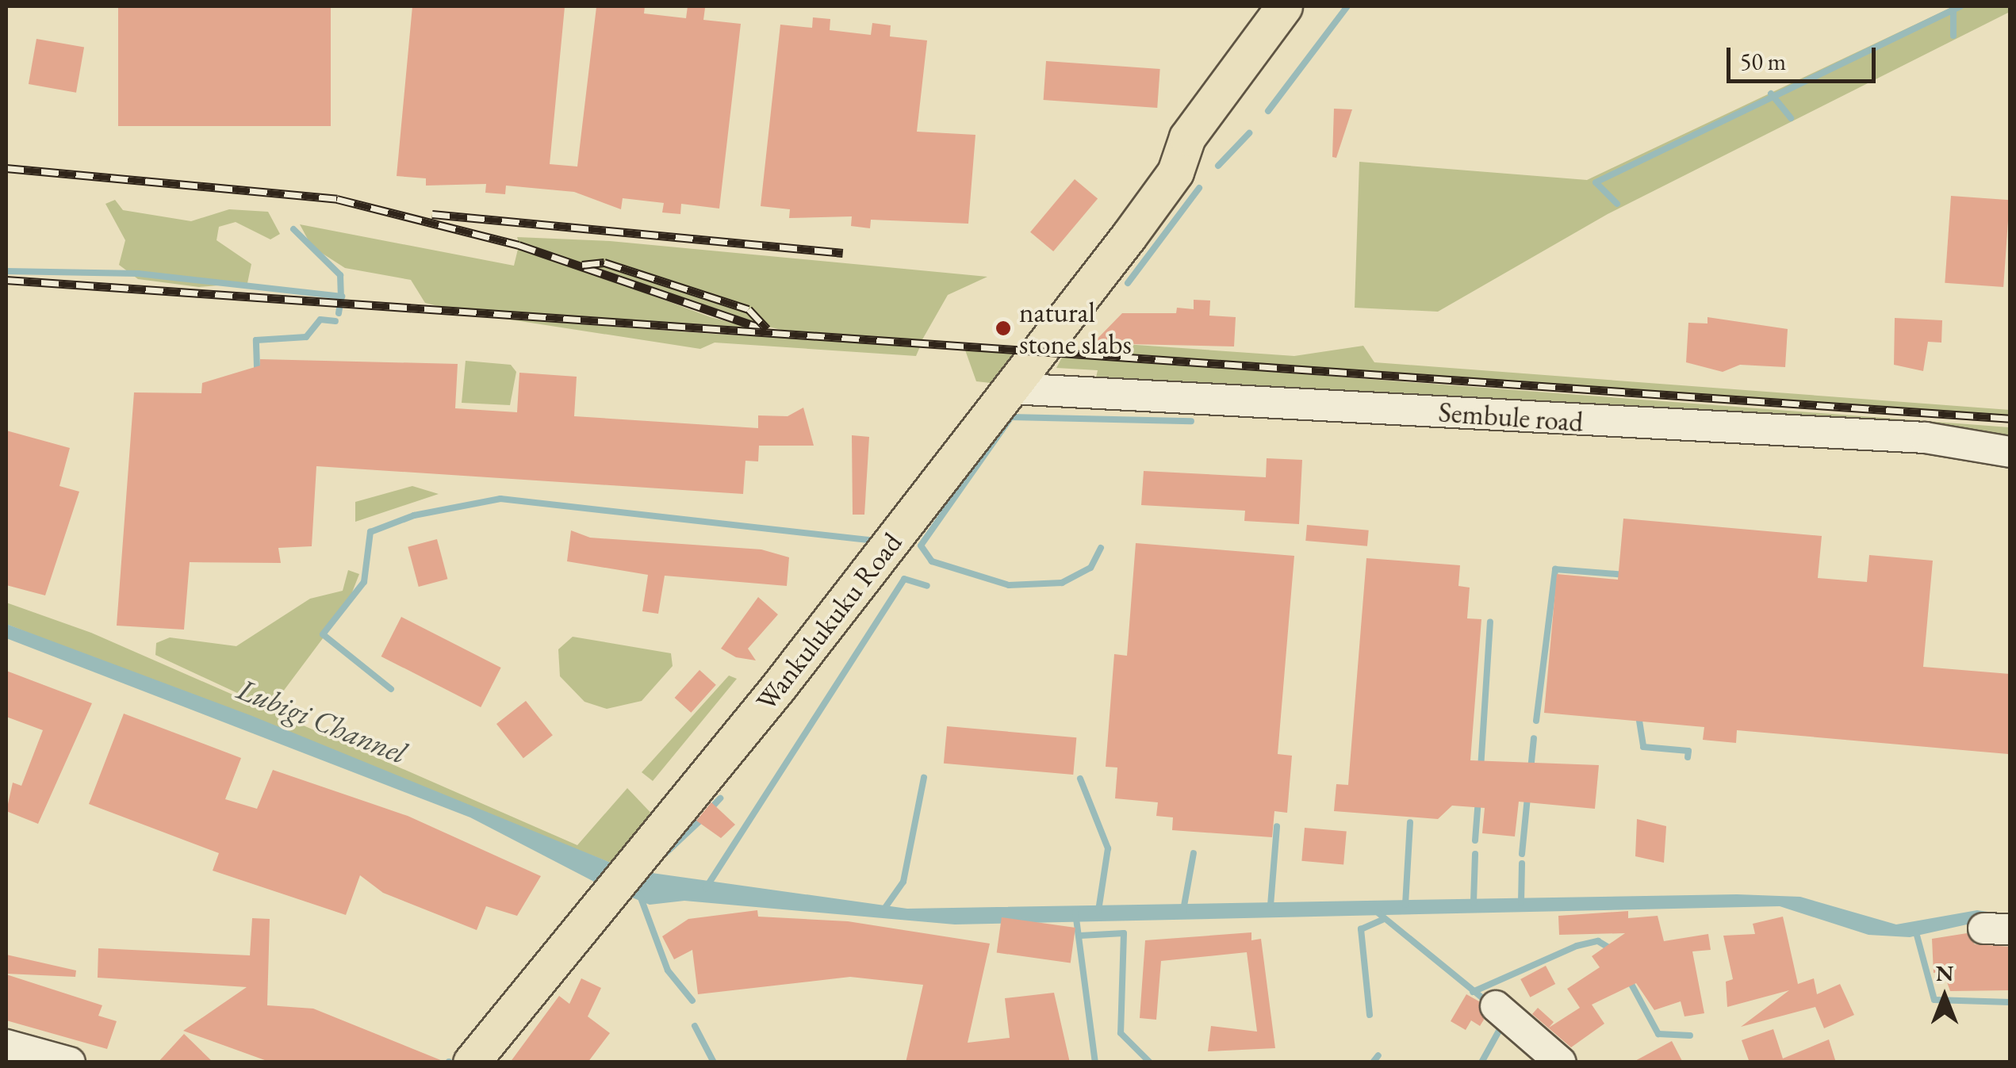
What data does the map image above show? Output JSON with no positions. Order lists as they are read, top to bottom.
{
  "streets": {
    "main road": ["Wankulukuku Road"],
    "street": ["Sembule road"]
  },
  "crossings": [
    ["Sembule road", "Wankulukuku Road"]
  ],
  "water": ["Lubigi Channel"],
  "places": ["natural stone slabs"],
  "scale_bar": "50 m",
  "north": "top"
}
